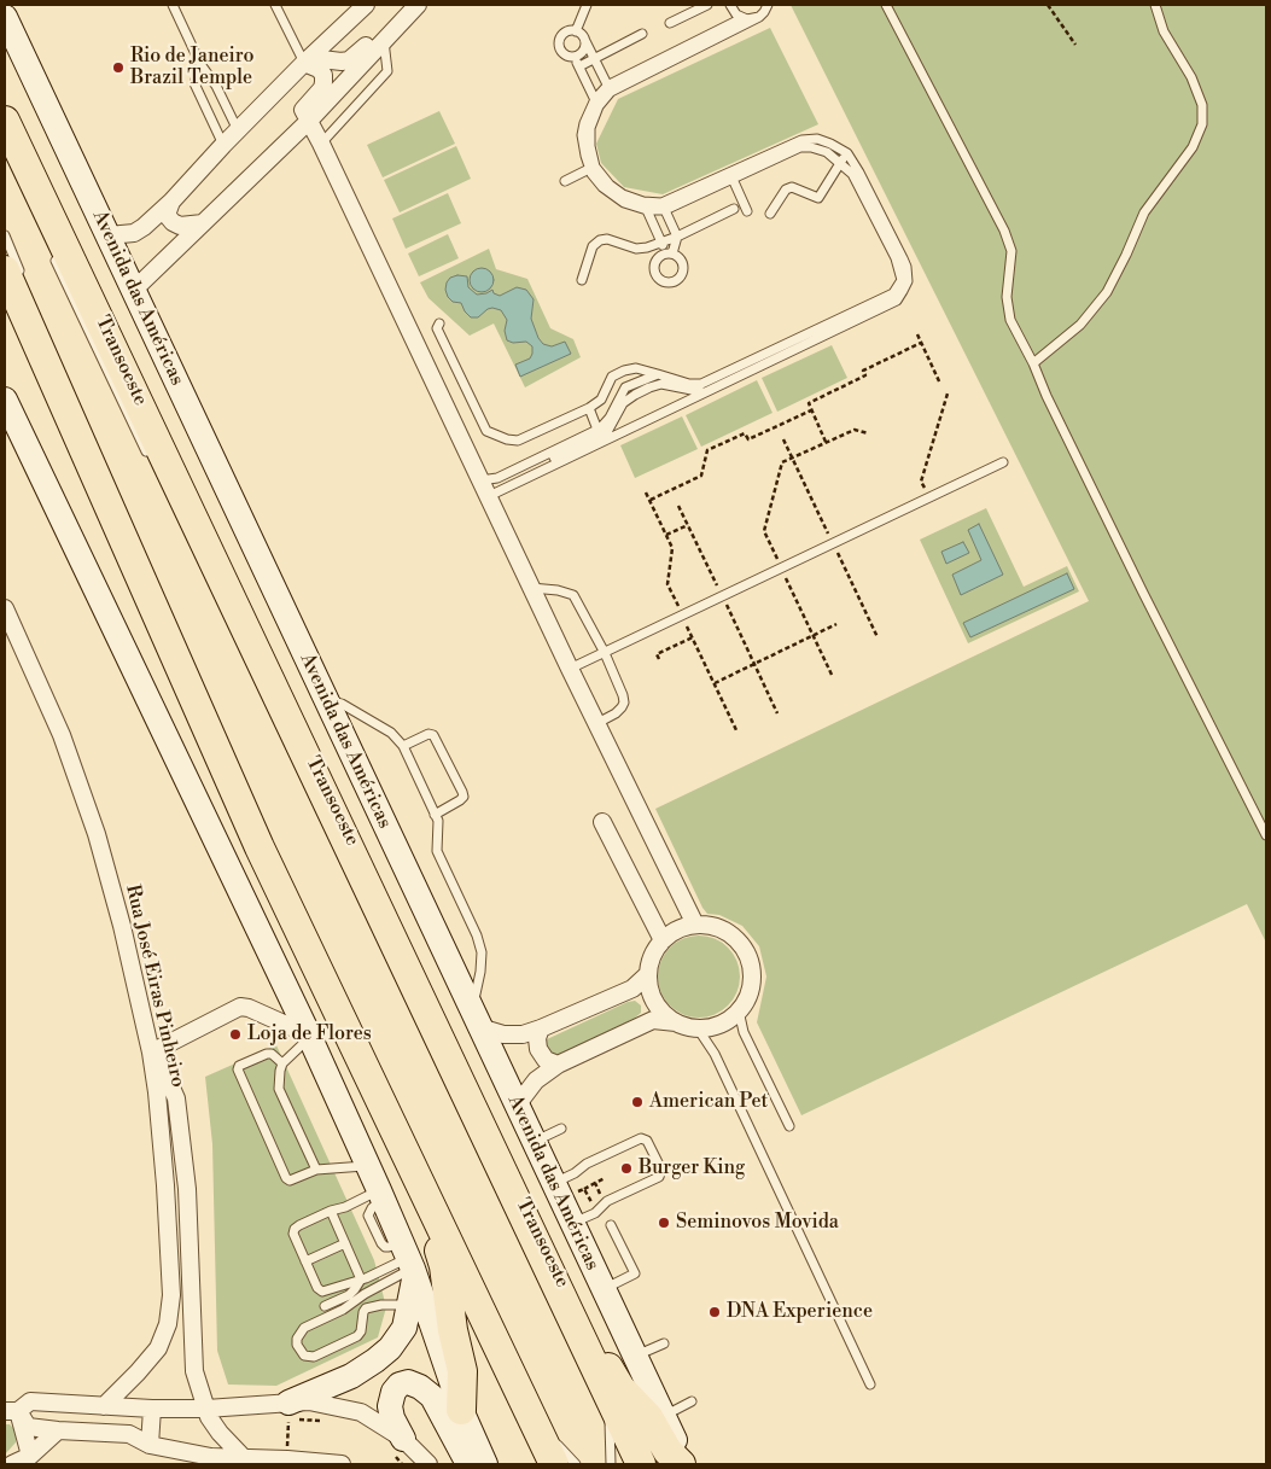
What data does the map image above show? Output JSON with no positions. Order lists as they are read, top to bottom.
{
  "streets": {
    "main road": ["Avenida das Américas"],
    "street": ["Rua José Eiras Pinheiro"],
    "lane": ["Transoeste"]
  },
  "places": [
    "Rio de Janeiro Brazil Temple",
    "Loja de Flores",
    "American Pet",
    "Burger King",
    "Seminovos Movida",
    "DNA Experience"
  ]
}
